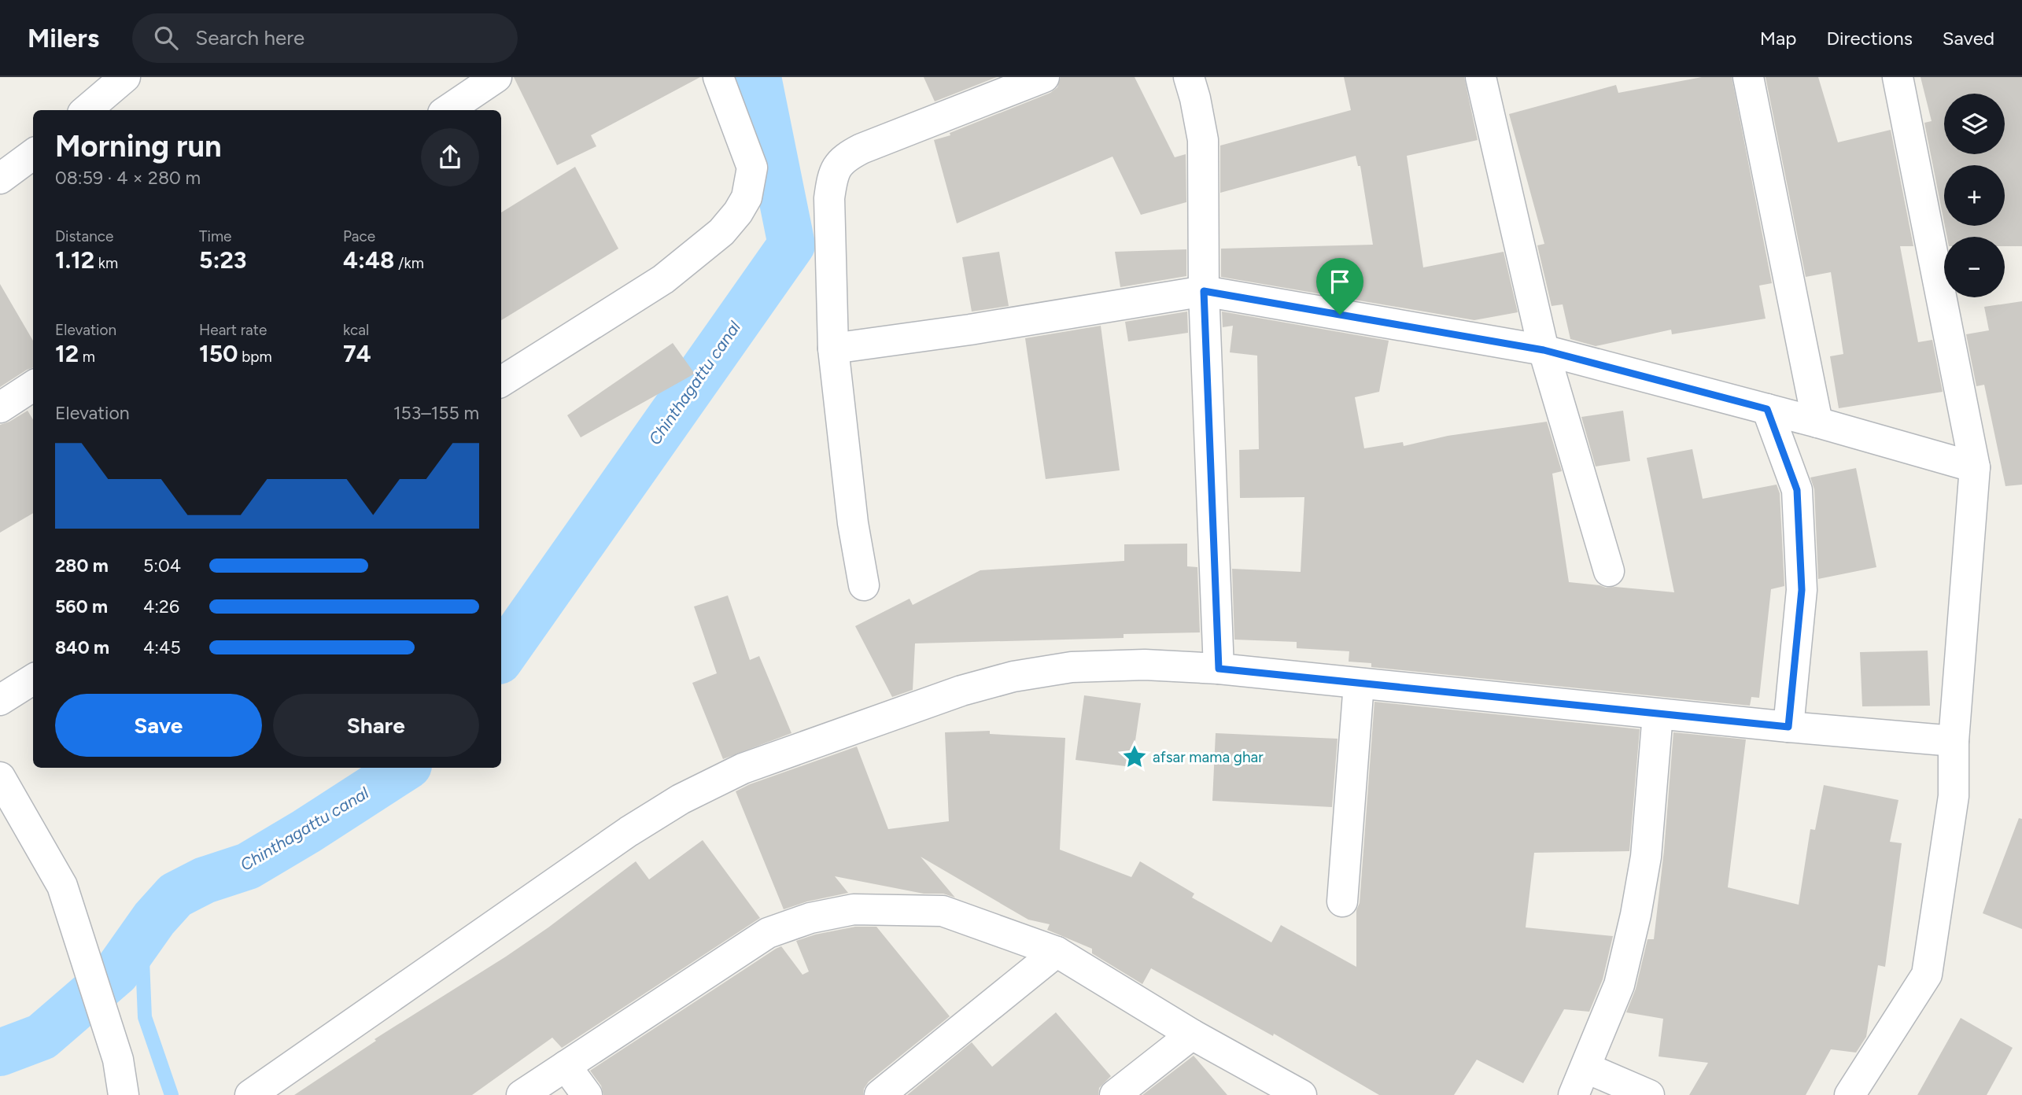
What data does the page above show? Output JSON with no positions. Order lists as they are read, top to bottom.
{
  "water": ["Chinthagattu canal"],
  "places": {
    "place": ["afsar mama ghar"]
  },
  "page": {
    "header": "Milers",
    "search": "Search here",
    "nav": ["Map", "Directions", "Saved"],
    "map_buttons": ["+", "−"],
    "heading": ["Morning run", "08:59 · 4 × 280 m"],
    "stats": [
      ["Distance", "1.12 km"],
      ["Time", "5:23"],
      ["Pace", "4:48 /km"],
      ["Elevation", "12 m"],
      ["Heart rate", "150 bpm"],
      ["kcal", "74"]
    ],
    "chart": ["Elevation", "153–155 m"],
    "list": [
      {
        "name": "280 m",
        "note": "5:04"
      },
      {
        "name": "560 m",
        "note": "4:26"
      },
      {
        "name": "840 m",
        "note": "4:45"
      }
    ],
    "buttons": ["Save", "Share"]
  }
}
